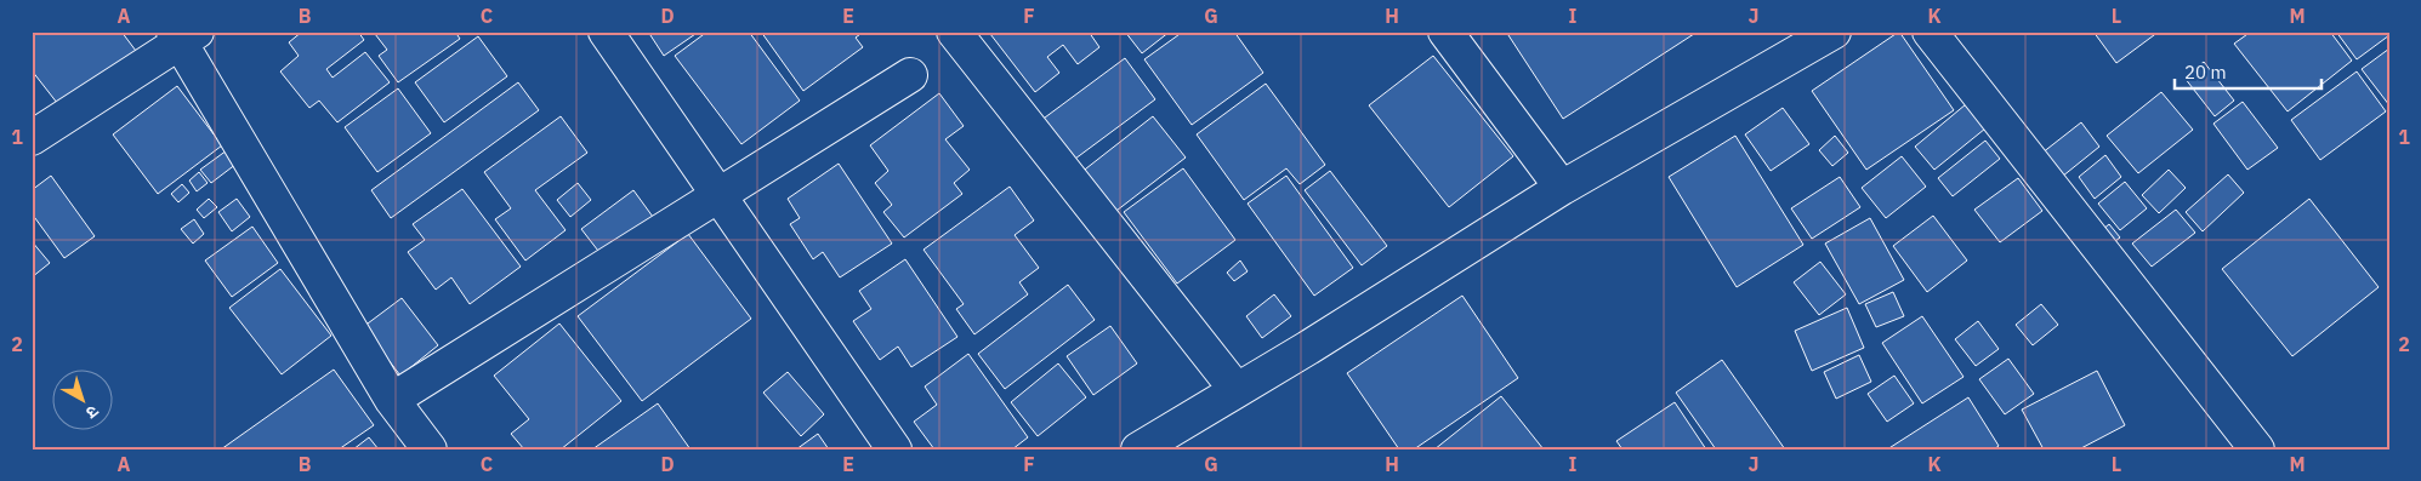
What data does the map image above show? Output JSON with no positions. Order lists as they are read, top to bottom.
{
  "scale_bar": "20 m",
  "north": "bottom right",
  "grid": {
    "columns": [
      "A",
      "B",
      "C",
      "D",
      "E",
      "F",
      "G",
      "H",
      "I",
      "J",
      "K",
      "L",
      "M"
    ],
    "rows": ["1", "2"]
  }
}
